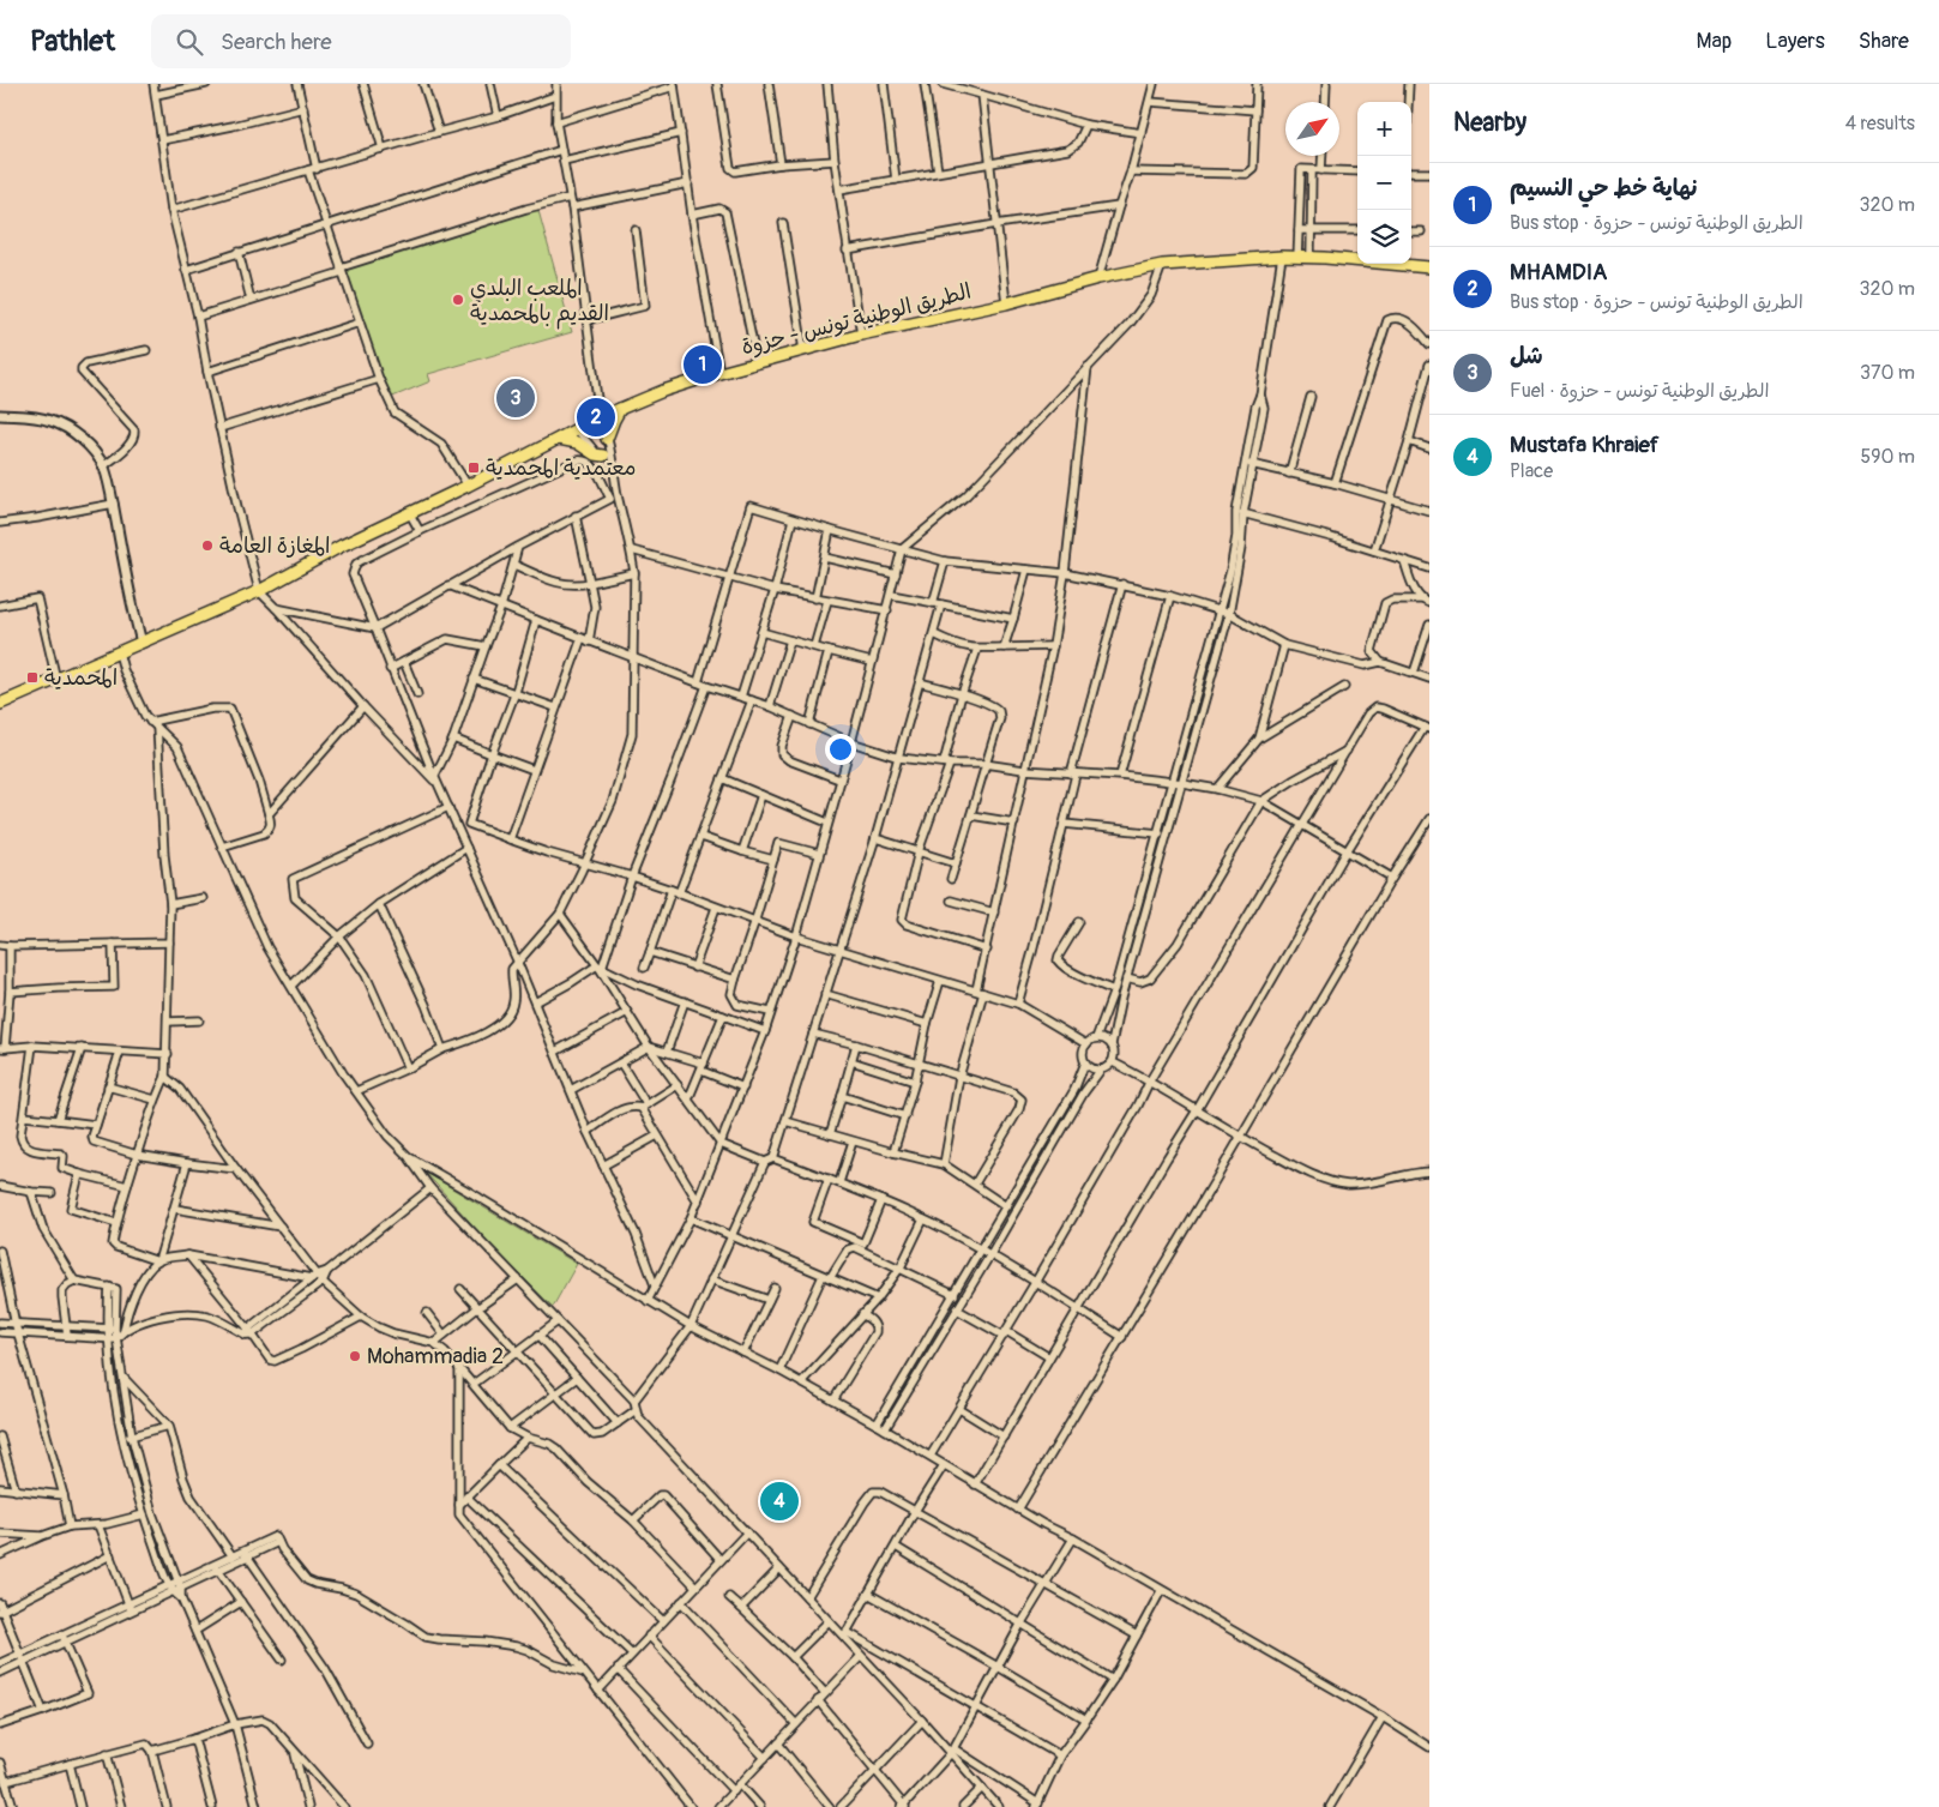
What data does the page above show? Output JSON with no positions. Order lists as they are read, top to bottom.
{
  "streets": {
    "main road": ["الطريق الوطنية تونس - حزوة"]
  },
  "places": {
    "other": ["الملعب البلدي القديم بالمحمدية", "المغازة العامة", "Mohammadia 2"],
    "transit": ["معتمدية المحمدية", "المحمدية"]
  },
  "north": "top right",
  "page": {
    "header": "Pathlet",
    "search": "Search here",
    "nav": ["Map", "Layers", "Share"],
    "heading": ["Nearby", "4 results"],
    "map_buttons": ["+", "−"],
    "list": [
      {
        "mark": "1",
        "name": "نهاية خط حي النسيم",
        "note": "Bus stop · الطريق الوطنية تونس - حزوة",
        "value": "320 m"
      },
      {
        "mark": "2",
        "name": "MHAMDIA",
        "note": "Bus stop · الطريق الوطنية تونس - حزوة",
        "value": "320 m"
      },
      {
        "mark": "3",
        "name": "شل",
        "note": "Fuel · الطريق الوطنية تونس - حزوة",
        "value": "370 m"
      },
      {
        "mark": "4",
        "name": "Mustafa Khraief",
        "note": "Place",
        "value": "590 m"
      }
    ],
    "pins": [
      "1",
      "3",
      "2",
      "4"
    ]
  }
}
